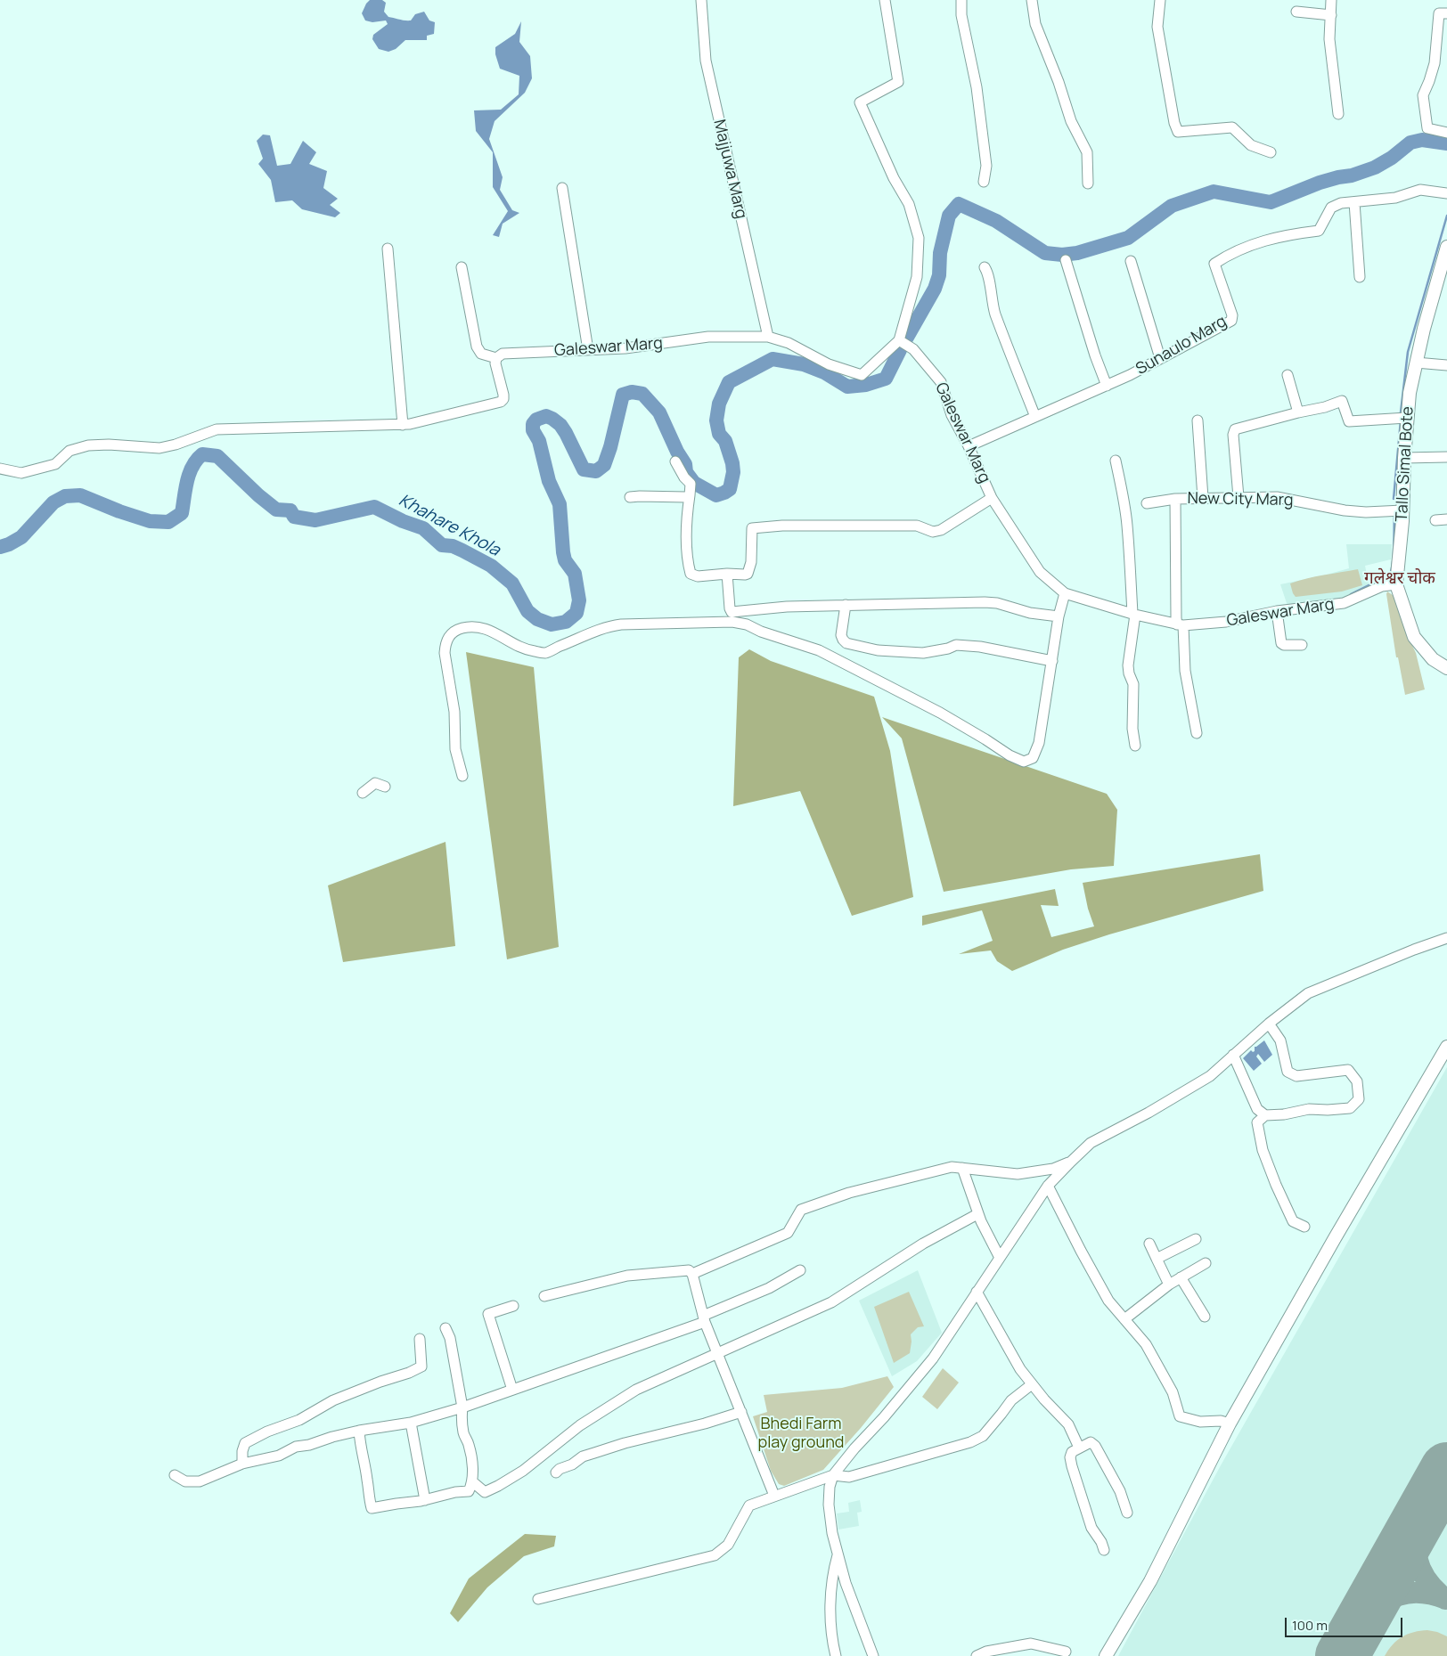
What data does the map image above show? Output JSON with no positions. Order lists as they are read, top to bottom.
{
  "streets": {
    "main road": ["Tallo Simal Bote"],
    "street": [
      "Majjuwa Marg",
      "Sunaulo Marg",
      "Galeswar Marg",
      "New City Marg"
    ]
  },
  "crossings": [
    ["Majjuwa Marg", "Galeswar Marg"],
    ["Sunaulo Marg", "Galeswar Marg"],
    ["Galeswar Marg", "Tallo Simal Bote"],
    ["Galeswar Marg", "New City Marg"],
    ["Tallo Simal Bote", "New City Marg"]
  ],
  "districts": ["गलेश्वर चोक"],
  "water": ["Khahare Khola"],
  "parks": ["Bhedi Farm play ground"],
  "scale_bar": "100 m"
}
